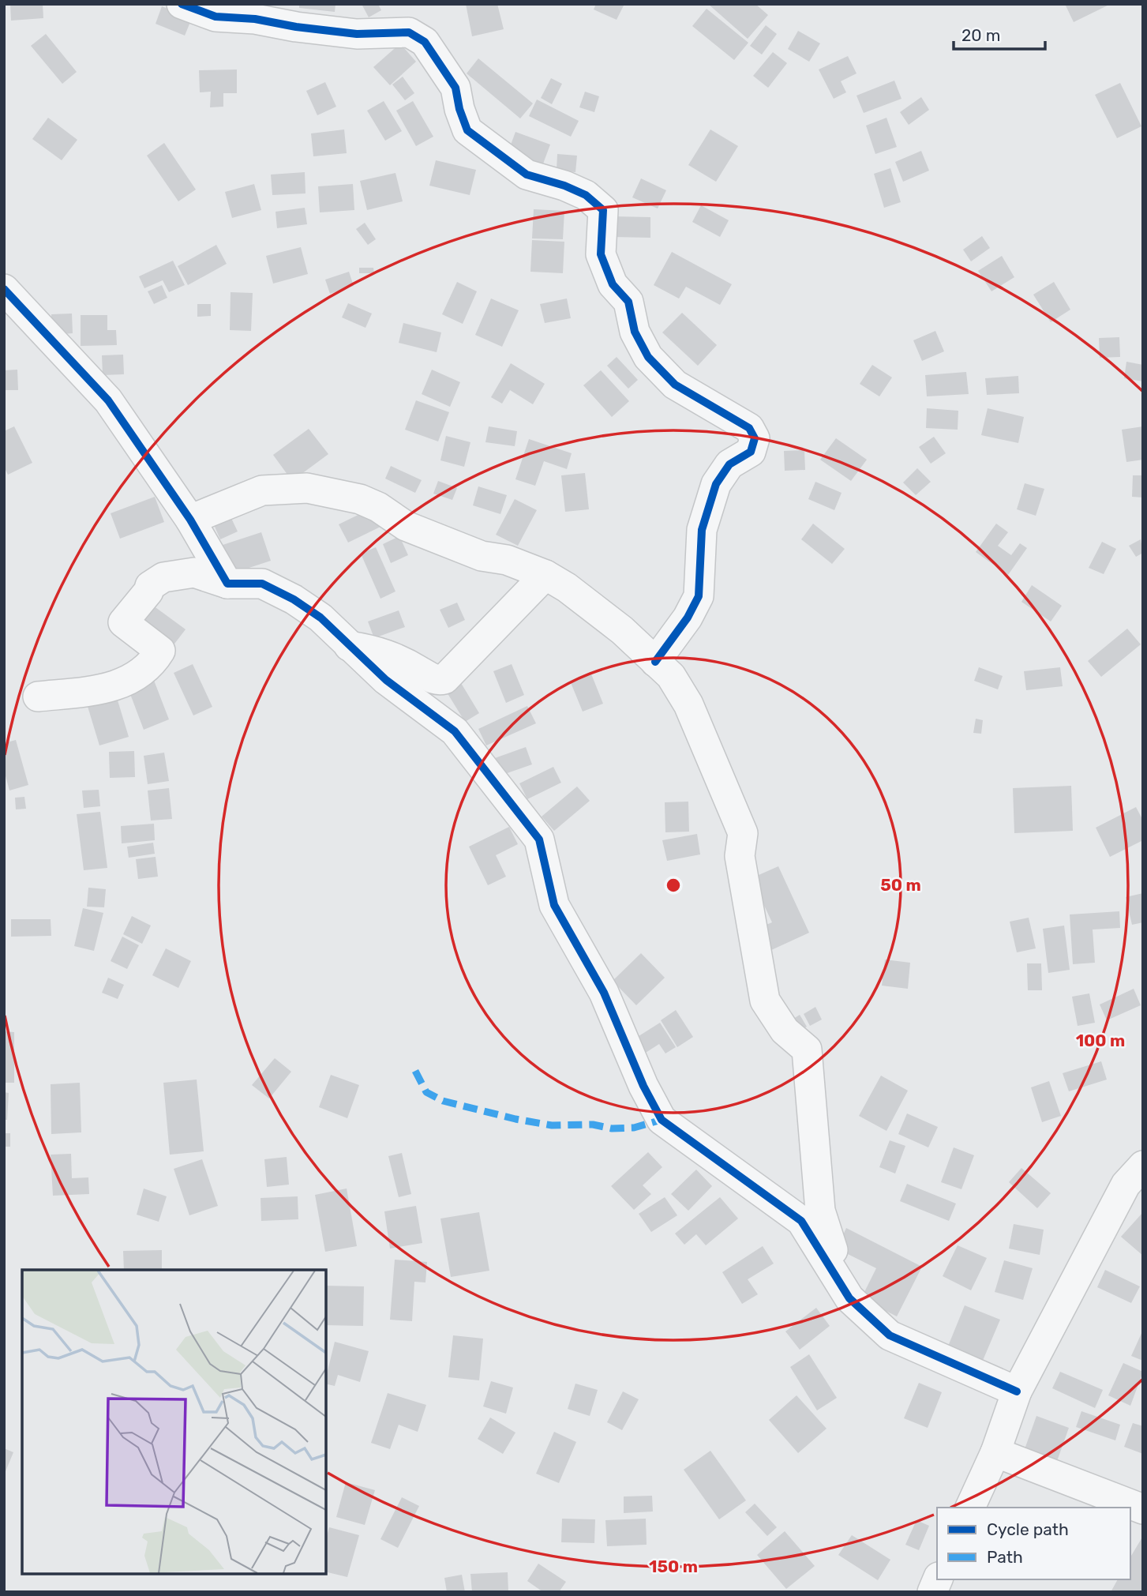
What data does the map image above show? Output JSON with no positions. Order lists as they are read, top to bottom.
{
  "legend": ["Cycle path", "Path"],
  "scale_bar": "20 m",
  "rings": ["50 m", "100 m", "150 m"]
}
